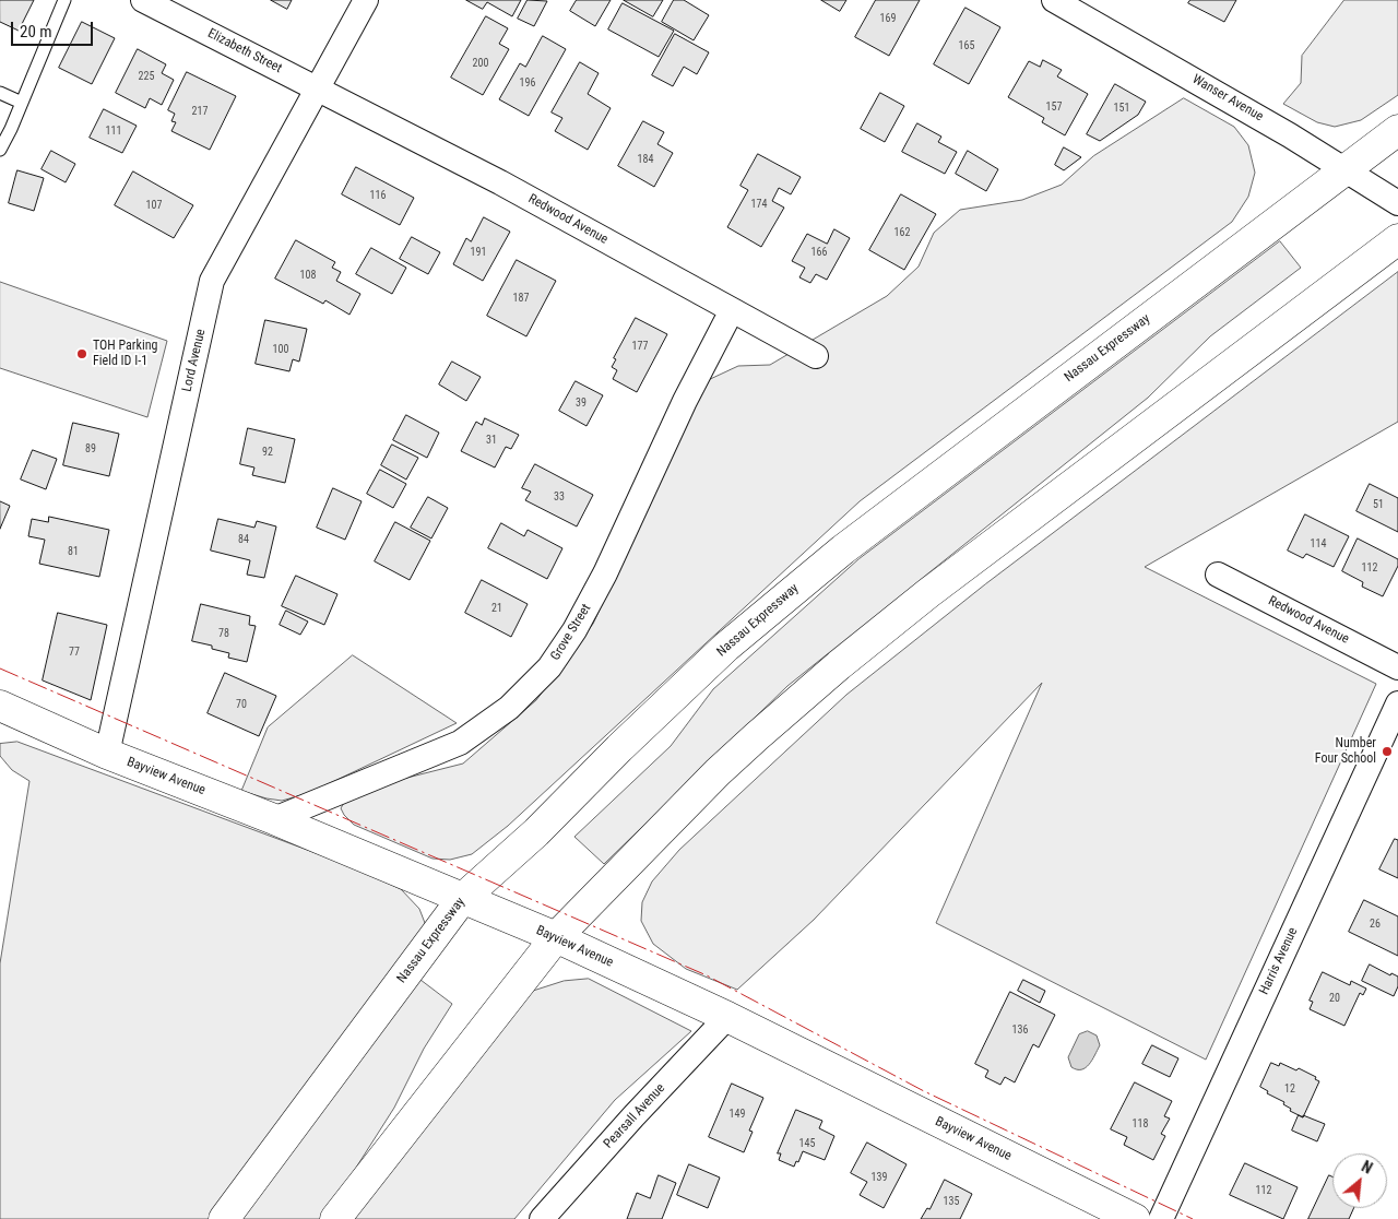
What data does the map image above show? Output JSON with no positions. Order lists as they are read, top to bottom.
{
  "streets": {
    "main road": ["Nassau Expressway", "Bayview Avenue"],
    "street": [
      "Elizabeth Street",
      "Wanser Avenue",
      "Redwood Avenue",
      "Lord Avenue",
      "Grove Street",
      "Harris Avenue",
      "Pearsall Avenue"
    ]
  },
  "crossings": [
    ["Elizabeth Street", "Redwood Avenue"],
    ["Elizabeth Street", "Lord Avenue"],
    ["Wanser Avenue", "Nassau Expressway"],
    ["Redwood Avenue", "Lord Avenue"],
    ["Redwood Avenue", "Grove Street"],
    ["Nassau Expressway", "Bayview Avenue"],
    ["Lord Avenue", "Bayview Avenue"],
    ["Grove Street", "Bayview Avenue"],
    ["Bayview Avenue", "Pearsall Avenue"]
  ],
  "places": ["TOH Parking Field ID I-1", "Number Four School"],
  "house_numbers": [
    "169",
    "165",
    "200",
    "225",
    "196",
    "157",
    "151",
    "217",
    "111",
    "184",
    "116",
    "174",
    "107",
    "162",
    "191",
    "166",
    "108",
    "187",
    "177",
    "100",
    "39",
    "31",
    "89",
    "92",
    "33",
    "51",
    "84",
    "114",
    "81",
    "112",
    "21",
    "78",
    "77",
    "70",
    "26",
    "20",
    "136",
    "12",
    "149",
    "118",
    "145",
    "139",
    "112",
    "135"
  ],
  "scale_bar": "20 m",
  "north": "top right"
}
